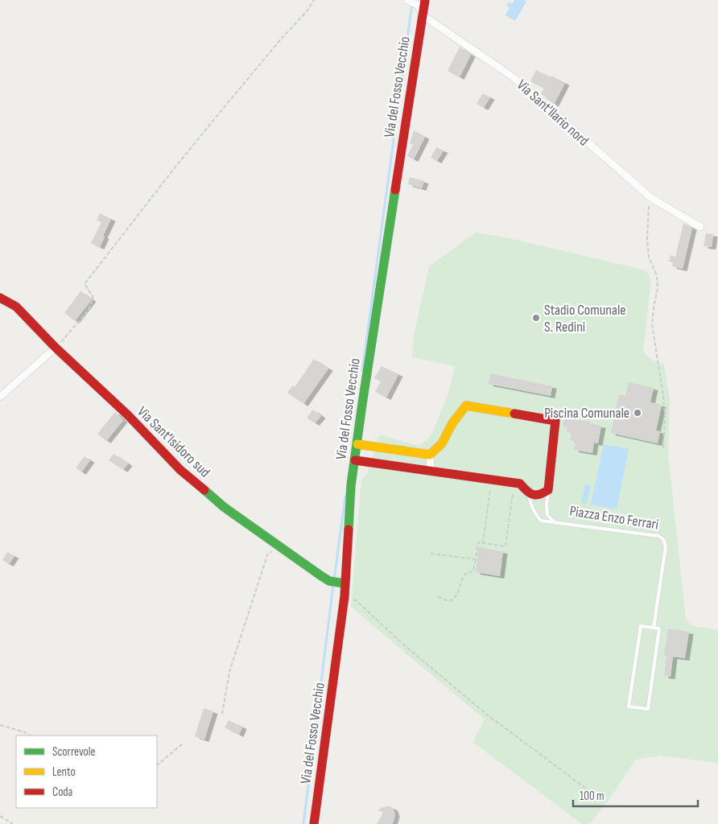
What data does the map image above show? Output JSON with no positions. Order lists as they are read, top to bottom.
{
  "streets": {
    "street": [
      "Via del Fosso Vecchio",
      "Via Sant'Ilario nord",
      "Via Sant'Isidoro sud",
      "Piazza Enzo Ferrari"
    ]
  },
  "crossings": [
    ["Via del Fosso Vecchio", "Via Sant'Ilario nord"],
    ["Via del Fosso Vecchio", "Via Sant'Isidoro sud"]
  ],
  "places": ["Stadio Comunale S. Redini", "Piscina Comunale"],
  "legend": ["Scorrevole", "Lento", "Coda"],
  "scale_bar": "100 m"
}
